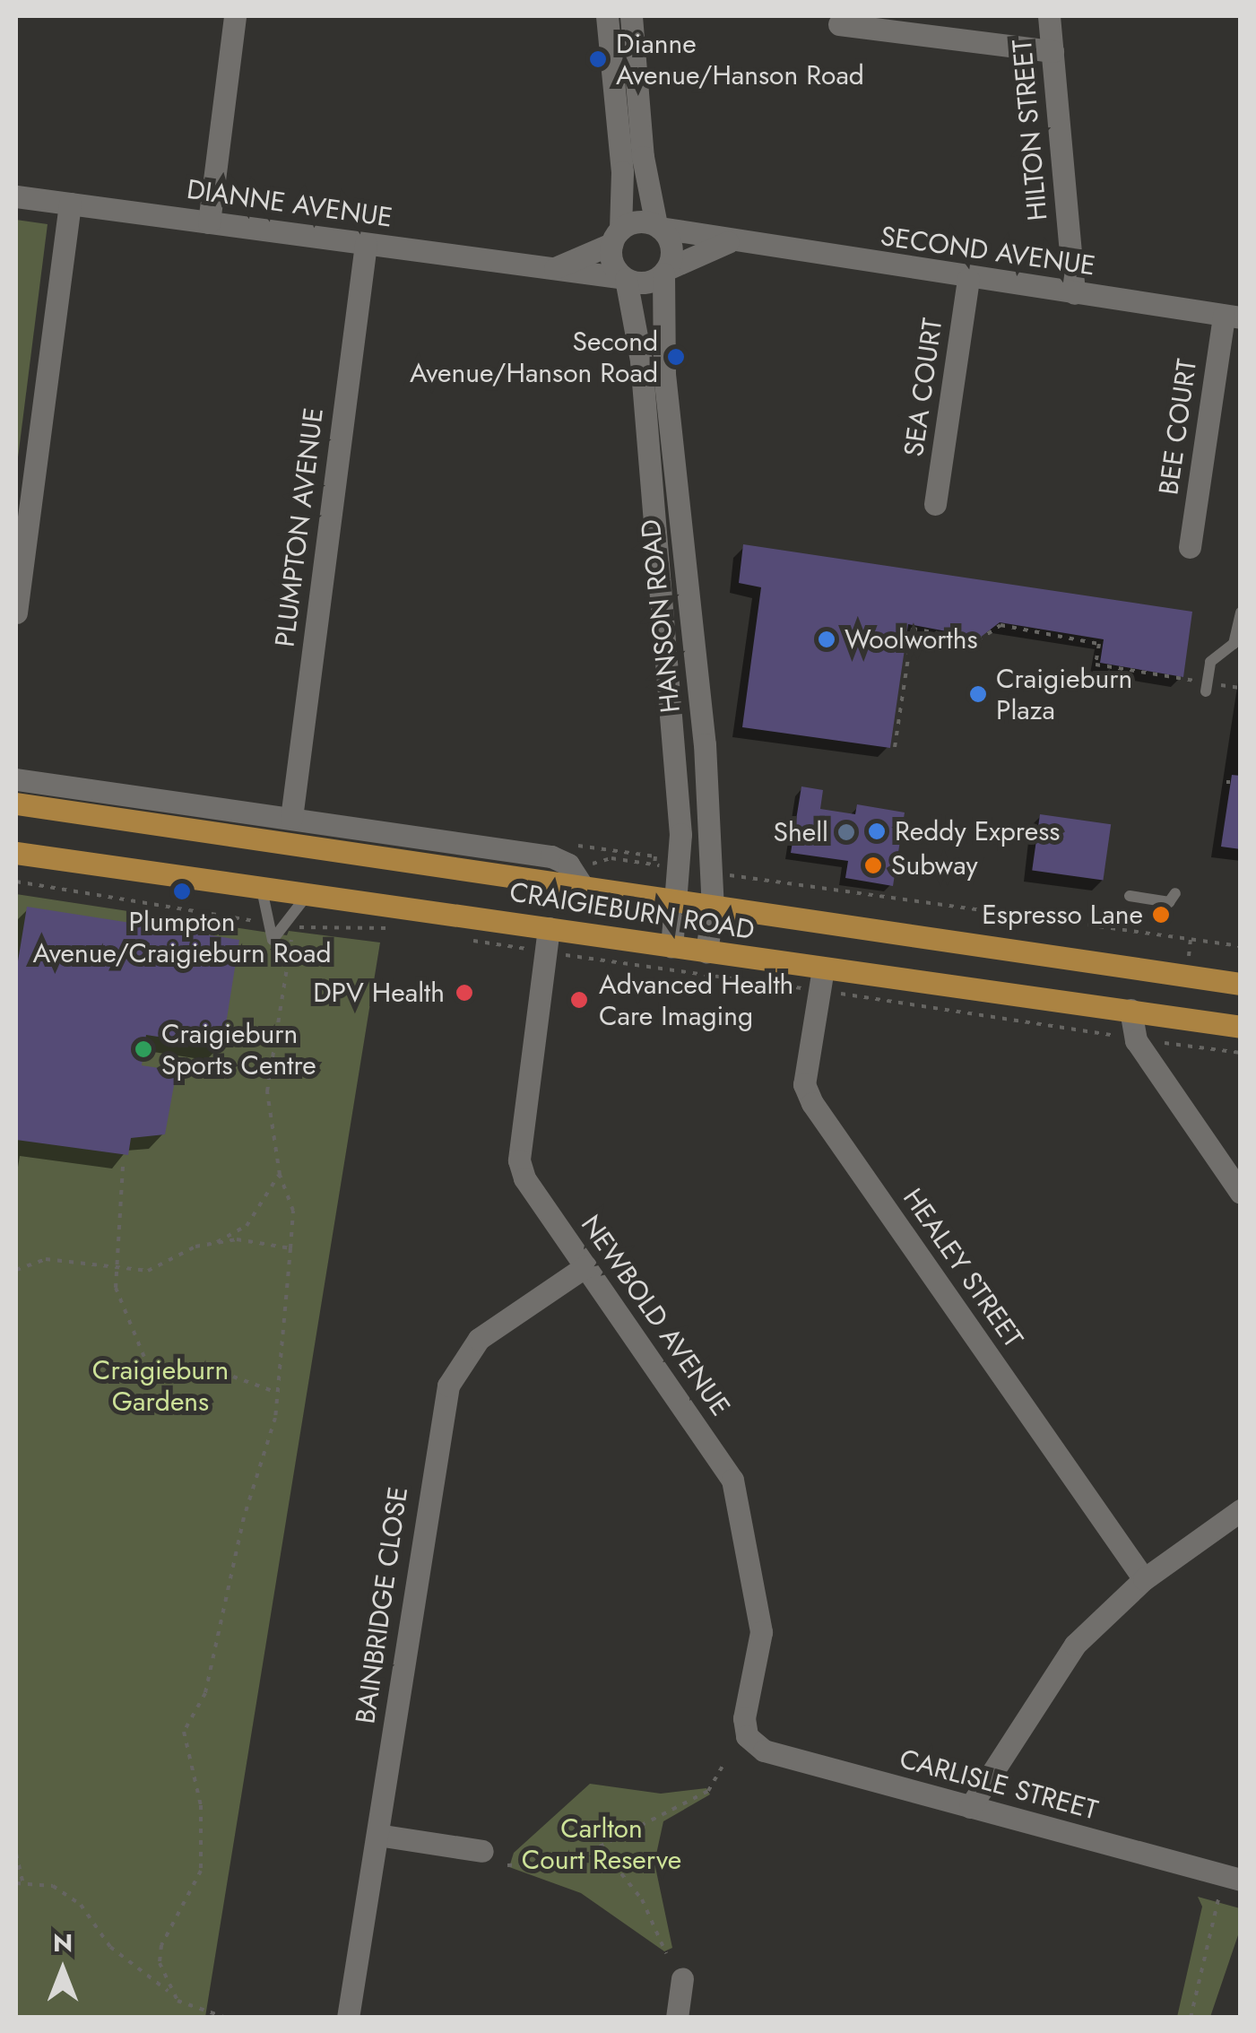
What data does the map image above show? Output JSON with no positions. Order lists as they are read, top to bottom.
{
  "streets": {
    "main road": ["CRAIGIEBURN ROAD"],
    "street": [
      "HILTON STREET",
      "DIANNE AVENUE",
      "SECOND AVENUE",
      "SEA COURT",
      "BEE COURT",
      "PLUMPTON AVENUE",
      "HANSON ROAD",
      "HEALEY STREET",
      "NEWBOLD AVENUE",
      "BAINBRIDGE CLOSE",
      "CARLISLE STREET"
    ]
  },
  "crossings": [
    ["HILTON STREET", "SECOND AVENUE"],
    ["DIANNE AVENUE", "SECOND AVENUE"],
    ["DIANNE AVENUE", "PLUMPTON AVENUE"],
    ["DIANNE AVENUE", "HANSON ROAD"],
    ["SECOND AVENUE", "SEA COURT"],
    ["SECOND AVENUE", "BEE COURT"],
    ["SECOND AVENUE", "HANSON ROAD"],
    ["PLUMPTON AVENUE", "CRAIGIEBURN ROAD"],
    ["HANSON ROAD", "CRAIGIEBURN ROAD"],
    ["CRAIGIEBURN ROAD", "HEALEY STREET"],
    ["CRAIGIEBURN ROAD", "NEWBOLD AVENUE"],
    ["NEWBOLD AVENUE", "BAINBRIDGE CLOSE"],
    ["NEWBOLD AVENUE", "CARLISLE STREET"]
  ],
  "parks": ["Craigieburn Gardens", "Carlton Court Reserve"],
  "places": [
    "Dianne Avenue/Hanson Road",
    "Second Avenue/Hanson Road",
    "Woolworths",
    "Craigieburn Plaza",
    "Reddy Express",
    "Shell",
    "Subway",
    "Plumpton Avenue/Craigieburn Road",
    "Espresso Lane",
    "DPV Health",
    "Advanced Health Care Imaging",
    "Craigieburn Sports Centre"
  ],
  "north": "top"
}
